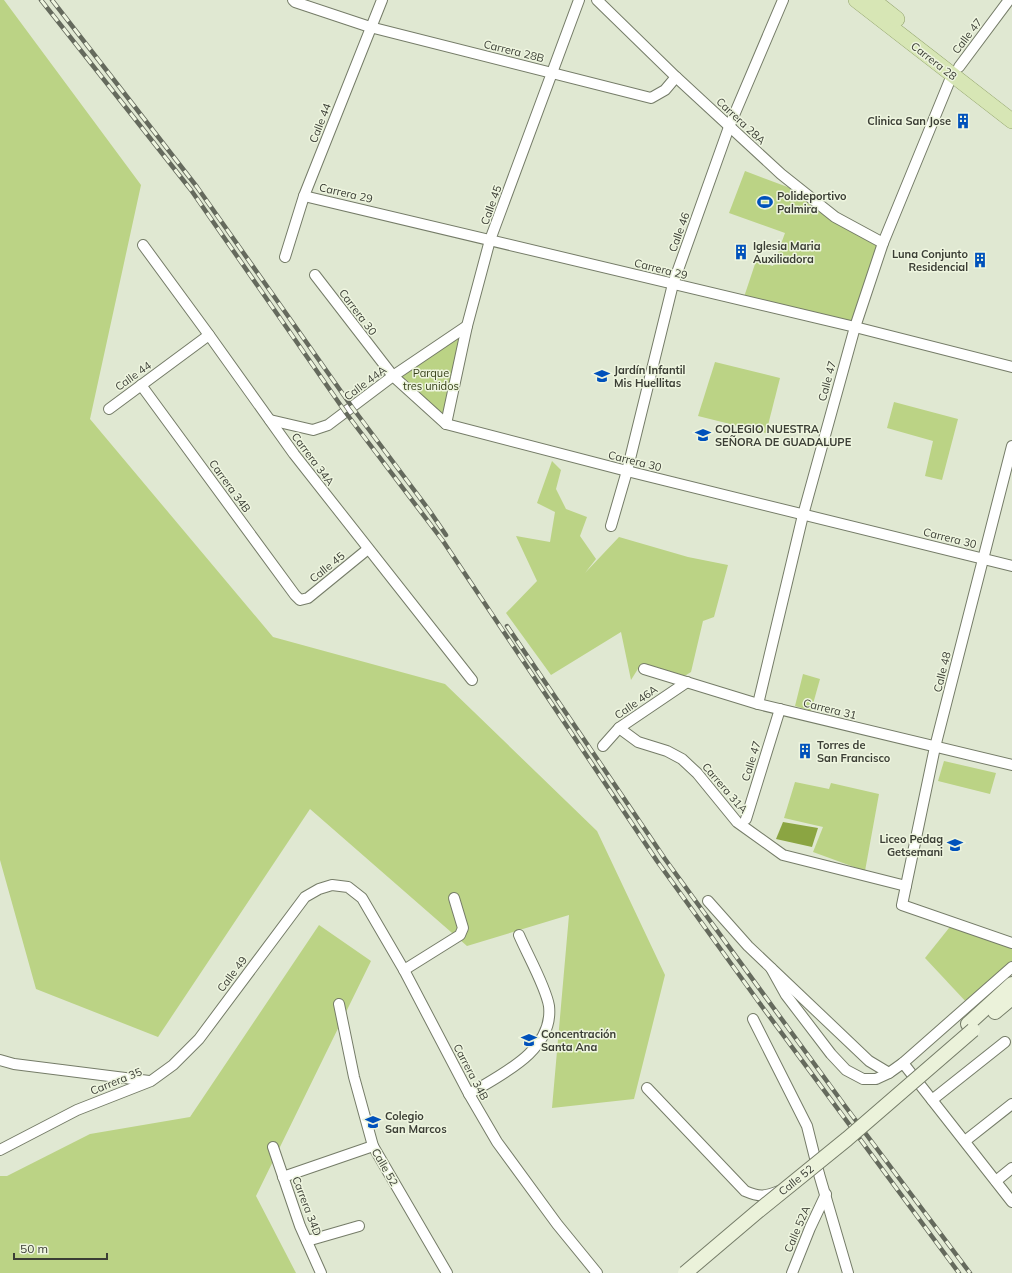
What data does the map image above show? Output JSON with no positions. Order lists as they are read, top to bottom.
{
  "streets": {
    "main road": ["Carrera 28", "Calle 52"],
    "street": [
      "Calle 47",
      "Carrera 28B",
      "Carrera 28A",
      "Calle 44",
      "Carrera 29",
      "Calle 45",
      "Calle 46",
      "Carrera 30",
      "Calle 44A",
      "Carrera 34A",
      "Carrera 34B",
      "Calle 48",
      "Calle 46A",
      "Carrera 31",
      "Carrera 31A",
      "Calle 49",
      "Carrera 35",
      "Carrera 34D",
      "Calle 52A"
    ]
  },
  "crossings": [
    ["Calle 47", "Carrera 28"],
    ["Calle 47", "Carrera 28A"],
    ["Calle 47", "Carrera 29"],
    ["Calle 47", "Carrera 30"],
    ["Calle 47", "Carrera 31"],
    ["Carrera 28B", "Carrera 28A"],
    ["Carrera 28B", "Calle 44"],
    ["Carrera 28B", "Calle 45"],
    ["Carrera 28A", "Calle 46"],
    ["Calle 44", "Carrera 29"],
    ["Calle 44", "Carrera 34A"],
    ["Calle 44", "Carrera 34B"],
    ["Carrera 29", "Calle 45"],
    ["Carrera 29", "Calle 46"],
    ["Calle 45", "Carrera 30"],
    ["Calle 45", "Calle 44A"],
    ["Calle 45", "Carrera 34A"],
    ["Calle 45", "Carrera 34B"],
    ["Calle 46", "Carrera 30"],
    ["Carrera 30", "Calle 44A"],
    ["Carrera 30", "Calle 48"],
    ["Calle 44A", "Carrera 34A"],
    ["Carrera 34B", "Calle 49"],
    ["Calle 48", "Carrera 31"],
    ["Calle 48", "Carrera 31A"],
    ["Calle 46A", "Carrera 31"],
    ["Calle 46A", "Carrera 31A"],
    ["Calle 49", "Carrera 35"]
  ],
  "parks": ["Parque tres unidos"],
  "places": {
    "building": [
      "Clinica San Jose",
      "Iglesia Maria Auxiliadora",
      "Luna Conjunto Residencial",
      "Torres de San Francisco"
    ],
    "sports": ["Polideportivo Palmira"],
    "school or university": [
      "Jardín Infantil Mis Huellitas",
      "COLEGIO NUESTRA SEÑORA DE GUADALUPE",
      "Liceo Pedag Getsemani",
      "Concentración Santa Ana",
      "Colegio San Marcos"
    ]
  },
  "scale_bar": "50 m"
}
